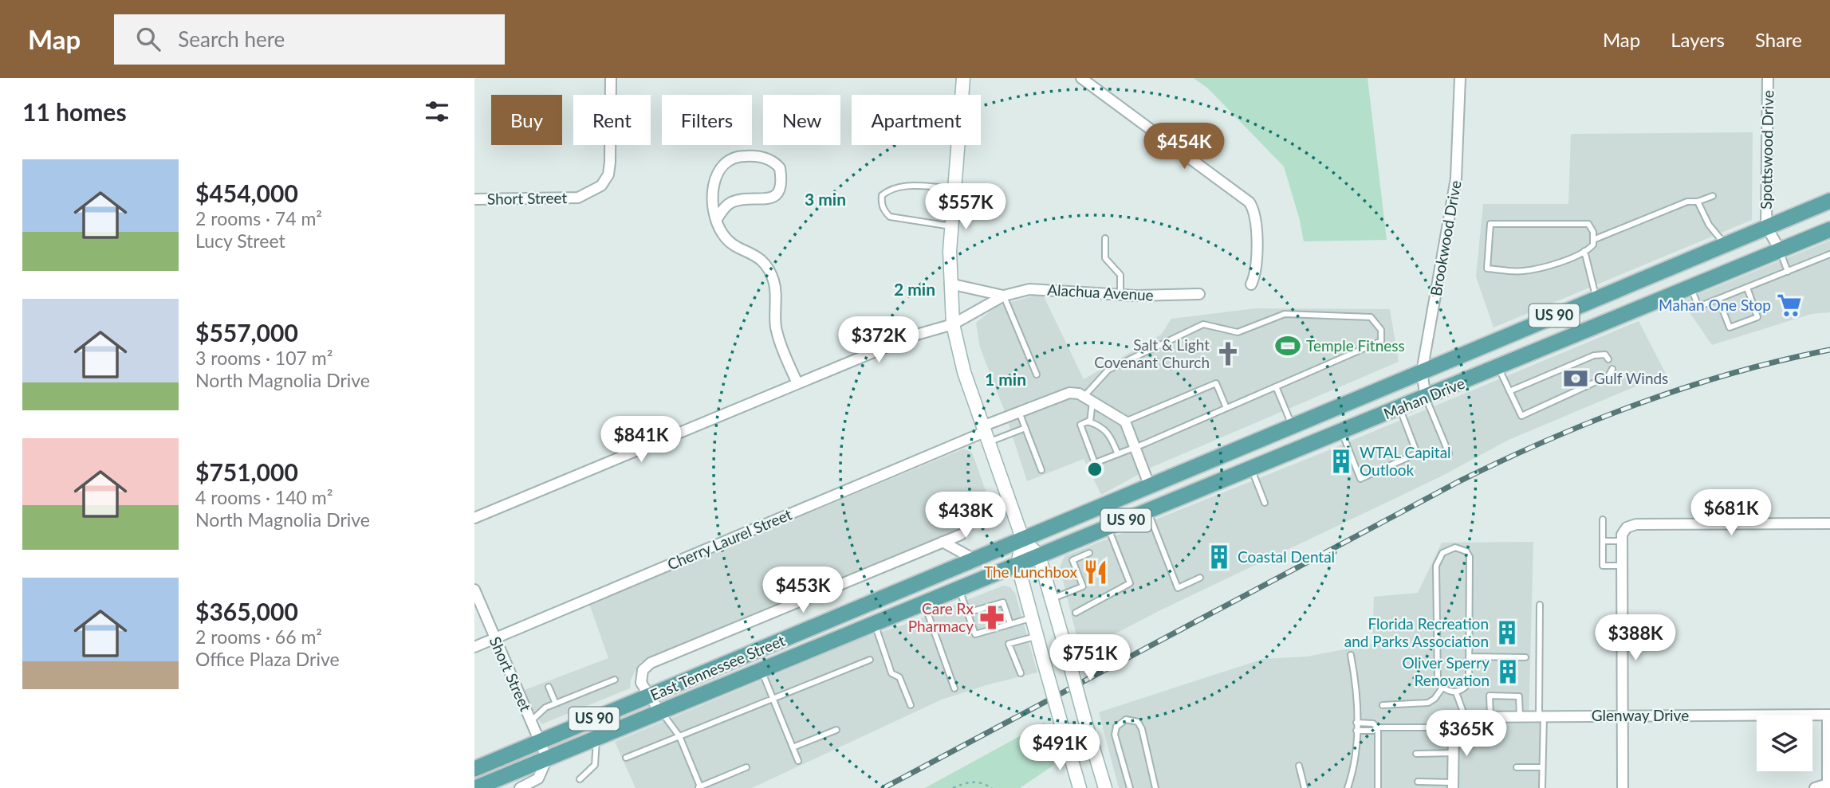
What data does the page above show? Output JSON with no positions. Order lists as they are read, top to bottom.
{
  "streets": {
    "main road": ["US 90", "Mahan Drive", "East Tennessee Street"],
    "street": [
      "Spottswood Drive",
      "Short Street",
      "Brookwood Drive",
      "Alachua Avenue",
      "Cherry Laurel Street",
      "Glenway Drive"
    ]
  },
  "crossings": [
    ["Spottswood Drive", "Mahan Drive"],
    ["Short Street", "Cherry Laurel Street"],
    ["Short Street", "East Tennessee Street"],
    ["Brookwood Drive", "Mahan Drive"],
    ["Mahan Drive", "East Tennessee Street"]
  ],
  "places": {
    "supermarket": ["Mahan One Stop"],
    "sports": ["Temple Fitness"],
    "church": ["Salt & Light Covenant Church"],
    "bank": ["Gulf Winds"],
    "building": [
      "WTAL Capital Outlook",
      "Coastal Dental",
      "Florida Recreation and Parks Association",
      "Oliver Sperry Renovation"
    ],
    "restaurant": ["The Lunchbox"],
    "pharmacy": ["Care Rx Pharmacy"]
  },
  "page": {
    "header": "Map",
    "search": "Search here",
    "nav": ["Map", "Layers", "Share"],
    "heading": "11 homes",
    "chip": [
      "Buy",
      "Rent",
      "Filters",
      "New",
      "Apartment"
    ],
    "price": [
      "$454K",
      "$557K",
      "$372K",
      "$841K",
      "$681K",
      "$438K",
      "$453K",
      "$388K",
      "$751K",
      "$365K",
      "$491K"
    ],
    "list": [
      {
        "name": "$454,000",
        "note": "2 rooms · 74 m² · Lucy Street"
      },
      {
        "name": "$557,000",
        "note": "3 rooms · 107 m² · North Magnolia Drive"
      },
      {
        "name": "$751,000",
        "note": "4 rooms · 140 m² · North Magnolia Drive"
      },
      {
        "name": "$365,000",
        "note": "2 rooms · 66 m² · Office Plaza Drive"
      }
    ]
  },
  "rings": ["3 min", "2 min", "1 min"]
}
